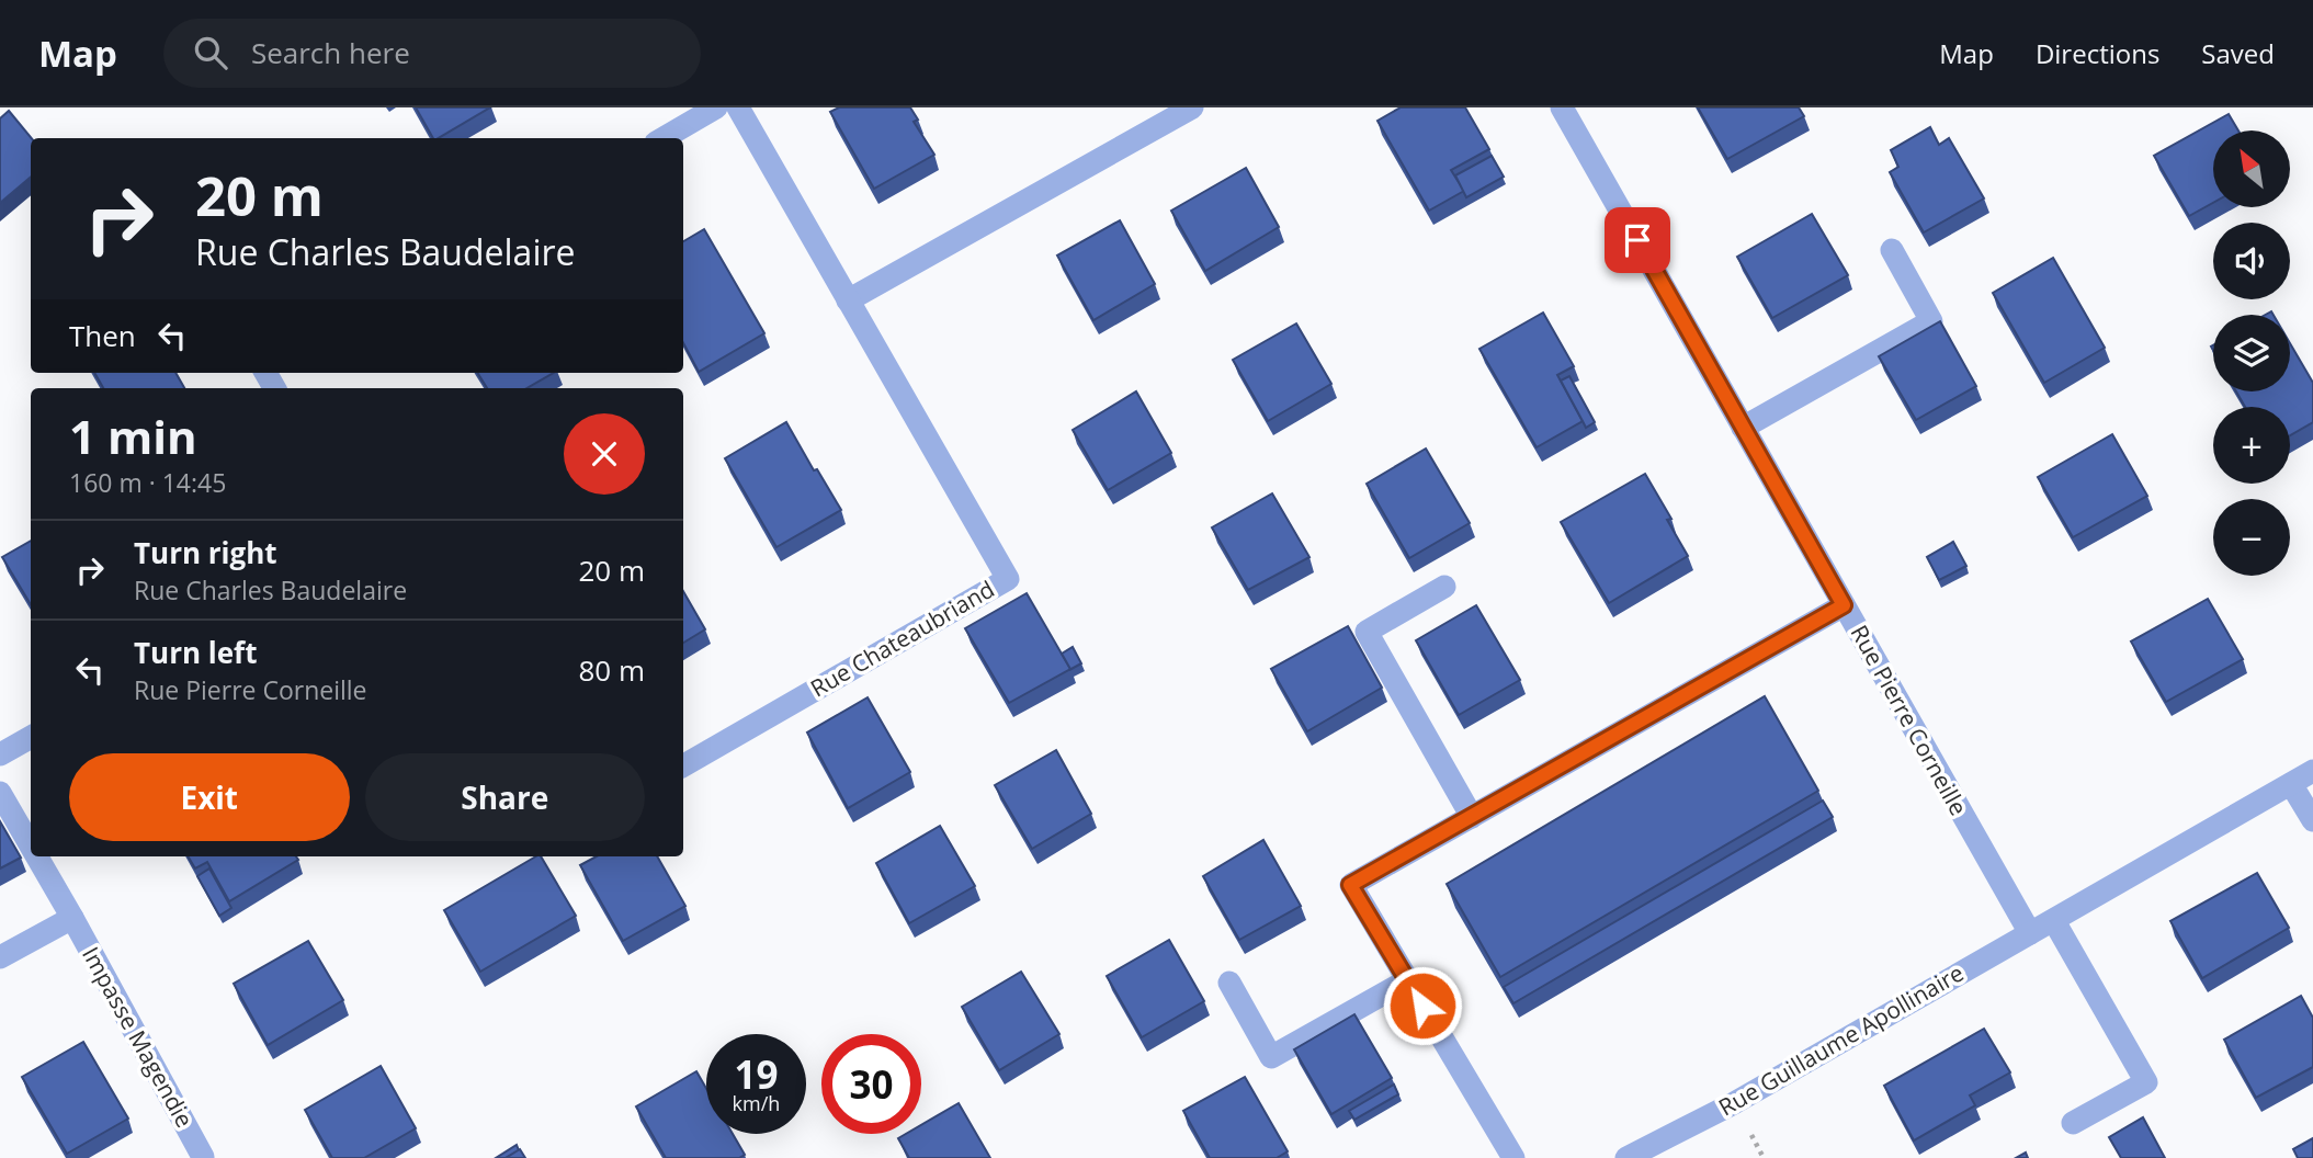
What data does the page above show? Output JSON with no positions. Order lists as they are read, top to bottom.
{
  "streets": {
    "street": [
      "Rue Chateaubriand",
      "Rue Pierre Corneille",
      "Impasse Magendie",
      "Rue Guillaume Apollinaire"
    ]
  },
  "crossings": [
    ["Rue Pierre Corneille", "Rue Guillaume Apollinaire"]
  ],
  "north": "top left",
  "page": {
    "header": "Map",
    "search": "Search here",
    "nav": ["Map", "Directions", "Saved"],
    "map_buttons": ["+", "−"],
    "turn": ["20 m", "Rue Charles Baudelaire"],
    "then": "Then",
    "heading": ["1 min", "160 m · 14:45"],
    "list": [
      {
        "name": "Turn right",
        "note": "Rue Charles Baudelaire",
        "value": "20 m"
      },
      {
        "name": "Turn left",
        "note": "Rue Pierre Corneille",
        "value": "80 m"
      }
    ],
    "buttons": ["Exit", "Share"],
    "speed": "19 km/h",
    "limit": "30"
  }
}
